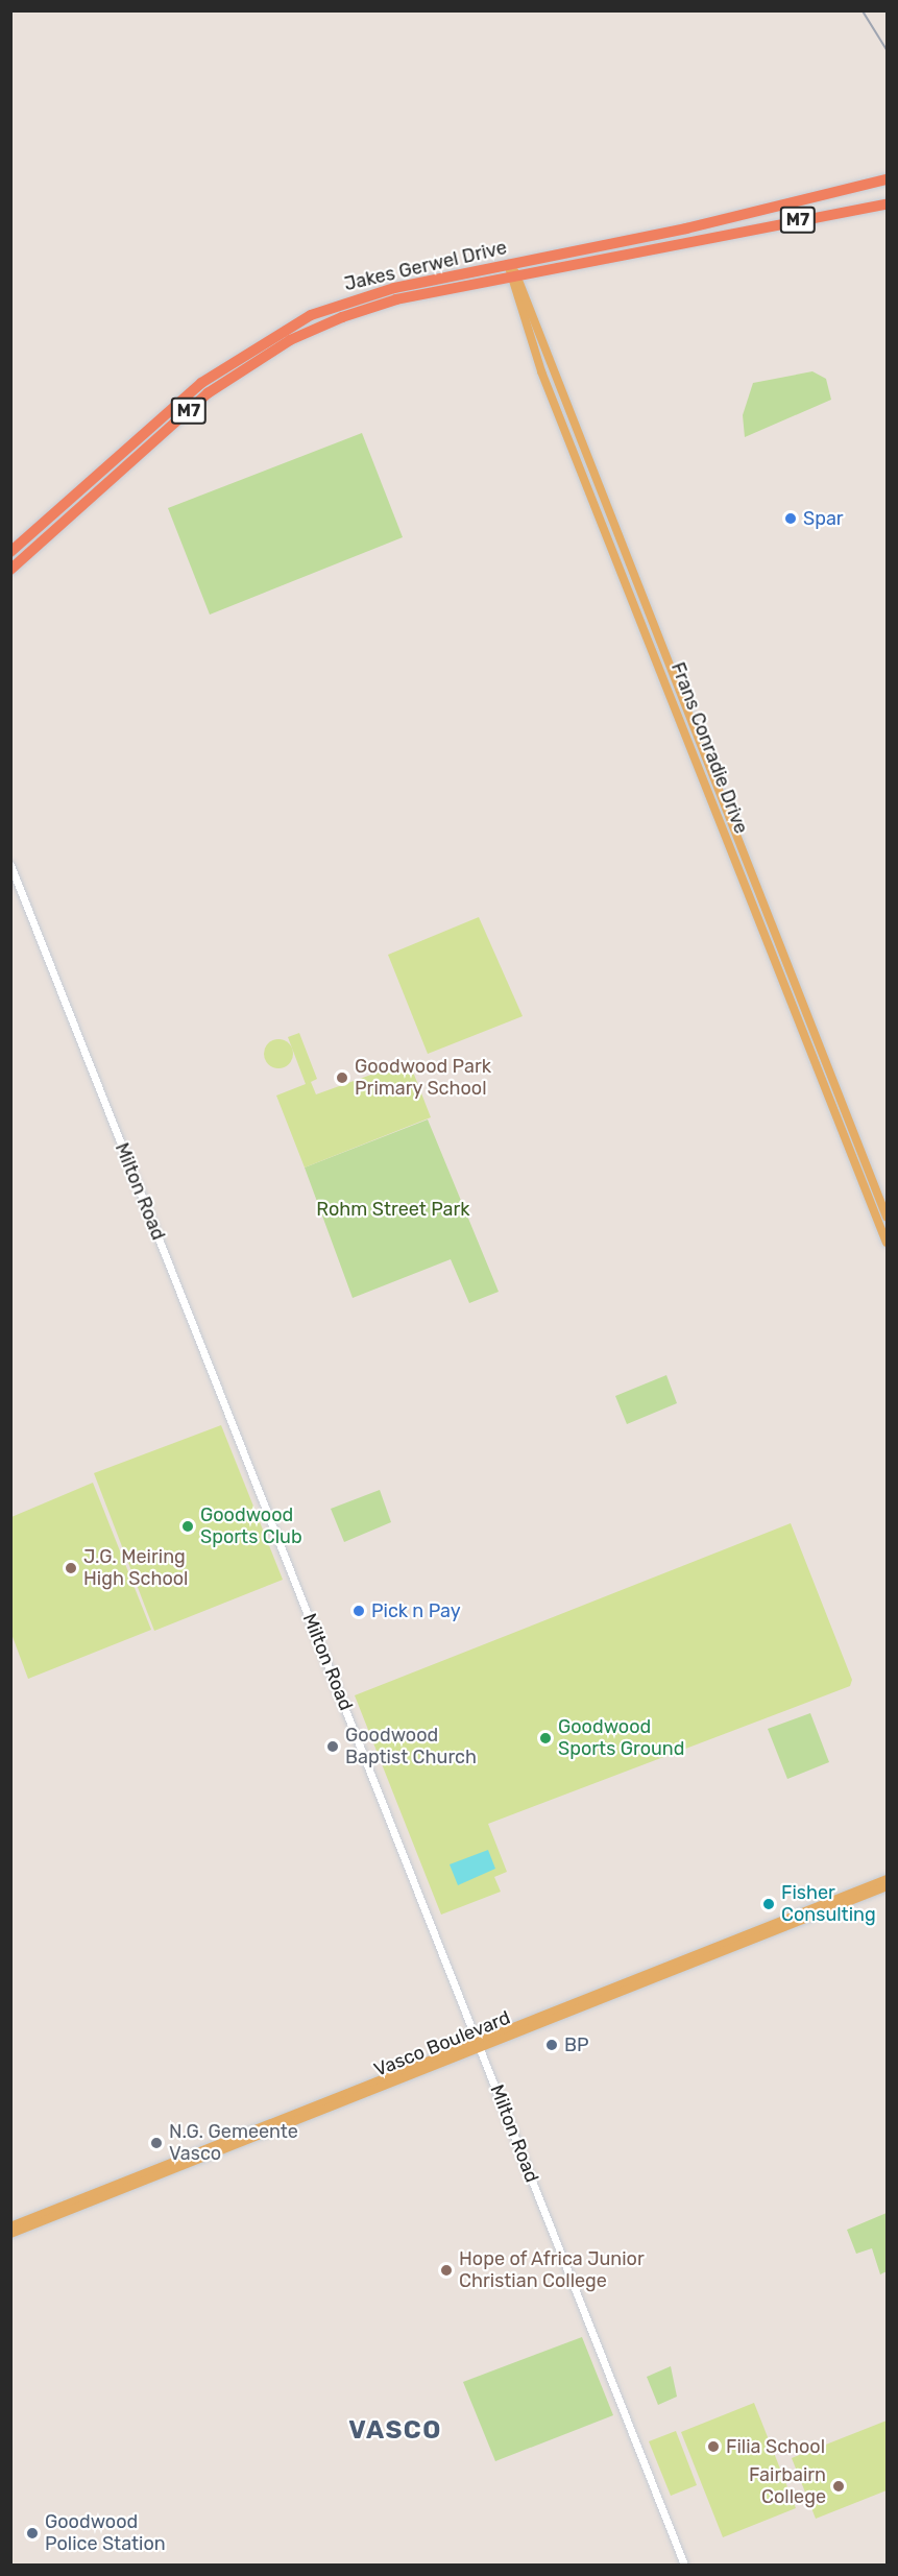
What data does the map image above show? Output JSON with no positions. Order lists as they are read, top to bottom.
{
  "streets": {
    "highway": ["M7", "Jakes Gerwel Drive"],
    "main road": ["Frans Conradie Drive", "Vasco Boulevard"],
    "street": ["Milton Road"]
  },
  "crossings": [
    ["Jakes Gerwel Drive", "Frans Conradie Drive"],
    ["Milton Road", "Vasco Boulevard"]
  ],
  "districts": ["VASCO"],
  "parks": ["Rohm Street Park"],
  "places": [
    "Spar",
    "Goodwood Park Primary School",
    "Goodwood Sports Club",
    "J.G. Meiring High School",
    "Pick n Pay",
    "Goodwood Sports Ground",
    "Goodwood Baptist Church",
    "Fisher Consulting",
    "BP",
    "N.G. Gemeente Vasco",
    "Hope of Africa Junior Christian College",
    "Filia School",
    "Fairbairn College",
    "Goodwood Police Station"
  ]
}
